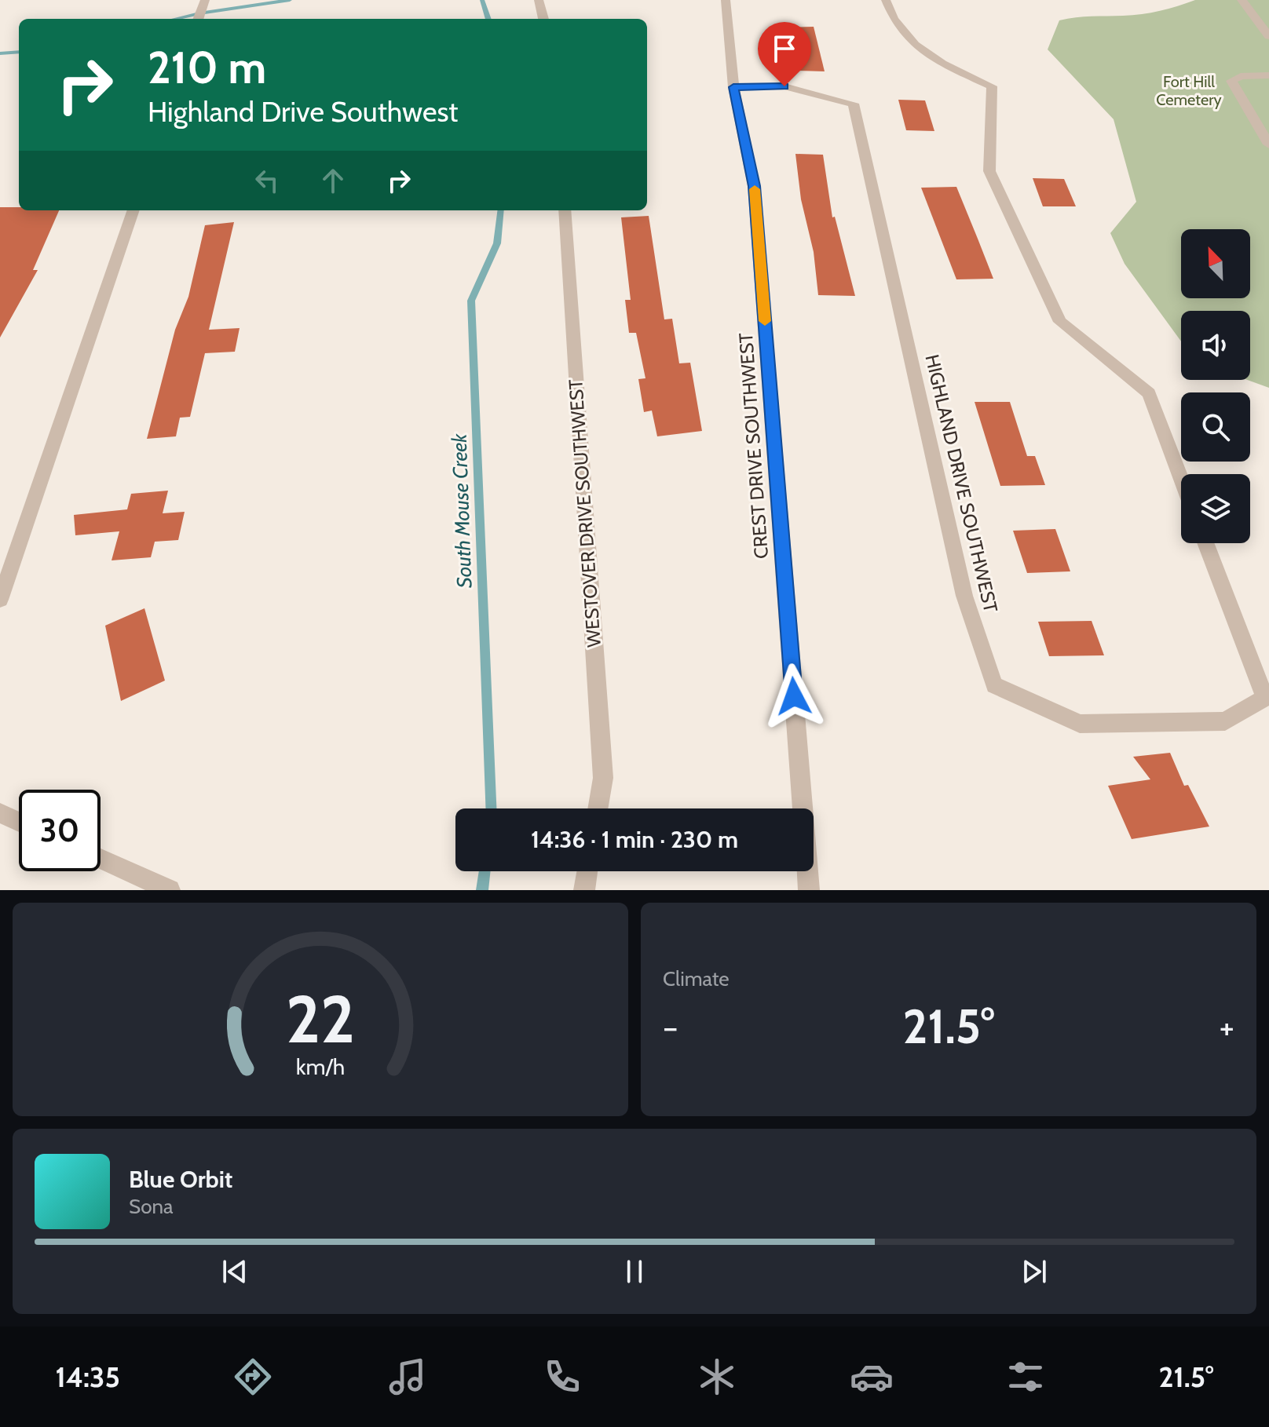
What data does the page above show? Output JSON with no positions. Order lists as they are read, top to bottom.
{
  "streets": {
    "street": ["CREST DRIVE SOUTHWEST", "HIGHLAND DRIVE SOUTHWEST", "WESTOVER DRIVE SOUTHWEST"]
  },
  "crossings": [
    ["CREST DRIVE SOUTHWEST", "HIGHLAND DRIVE SOUTHWEST"]
  ],
  "water": ["South Mouse Creek"],
  "parks": ["Fort Hill Cemetery"],
  "north": "top left",
  "page": {
    "turn": ["210 m", "Highland Drive Southwest"],
    "limit": "30",
    "trip": "14:36 · 1 min · 230 m",
    "tile": "Climate",
    "heat": ["−", "21.5°", "+"],
    "song": ["Blue Orbit", "Sona"],
    "tabs": ["14:35", "21.5°"],
    "gauge": ["22", "km/h"]
  }
}
